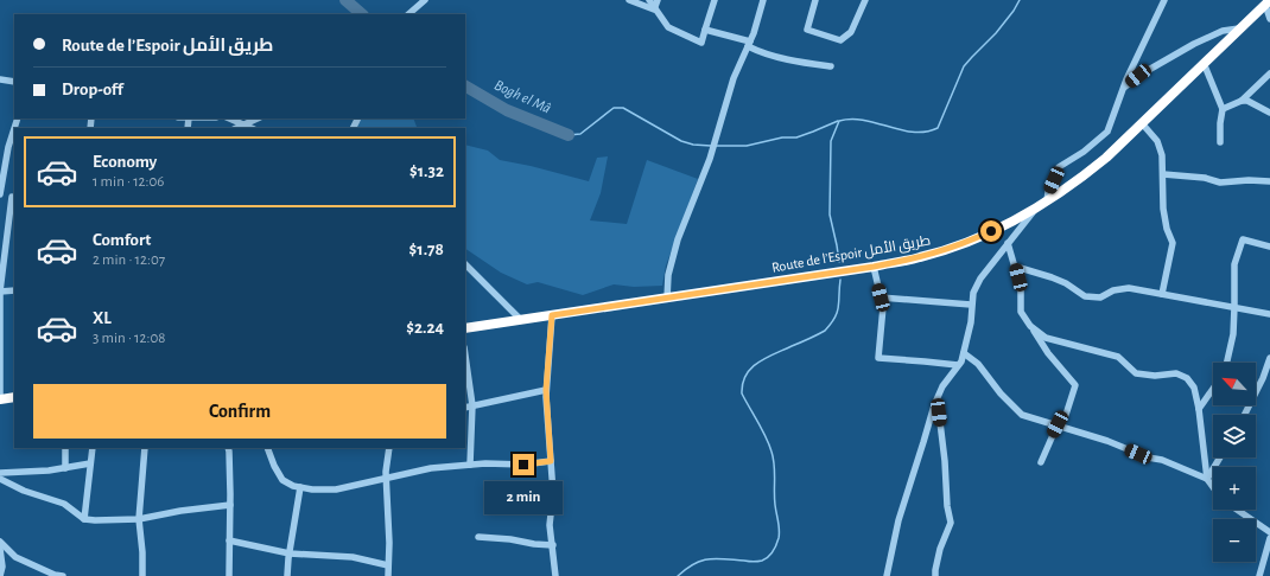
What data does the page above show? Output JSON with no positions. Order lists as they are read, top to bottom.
{
  "streets": {
    "highway": ["Route de l’Espoir طريق الأمل"]
  },
  "water": ["Bogh el Mâ"],
  "north": "top left",
  "page": {
    "banner": ["Route de l’Espoir طريق الأمل", "Drop-off"],
    "list": [
      {
        "name": "Economy",
        "note": "1 min · 12:06",
        "value": "$1.32"
      },
      {
        "name": "Comfort",
        "note": "2 min · 12:07",
        "value": "$1.78"
      },
      {
        "name": "XL",
        "note": "3 min · 12:08",
        "value": "$2.24"
      }
    ],
    "map_buttons": ["+", "−"],
    "buttons": "Confirm",
    "bubble": "2 min"
  }
}
